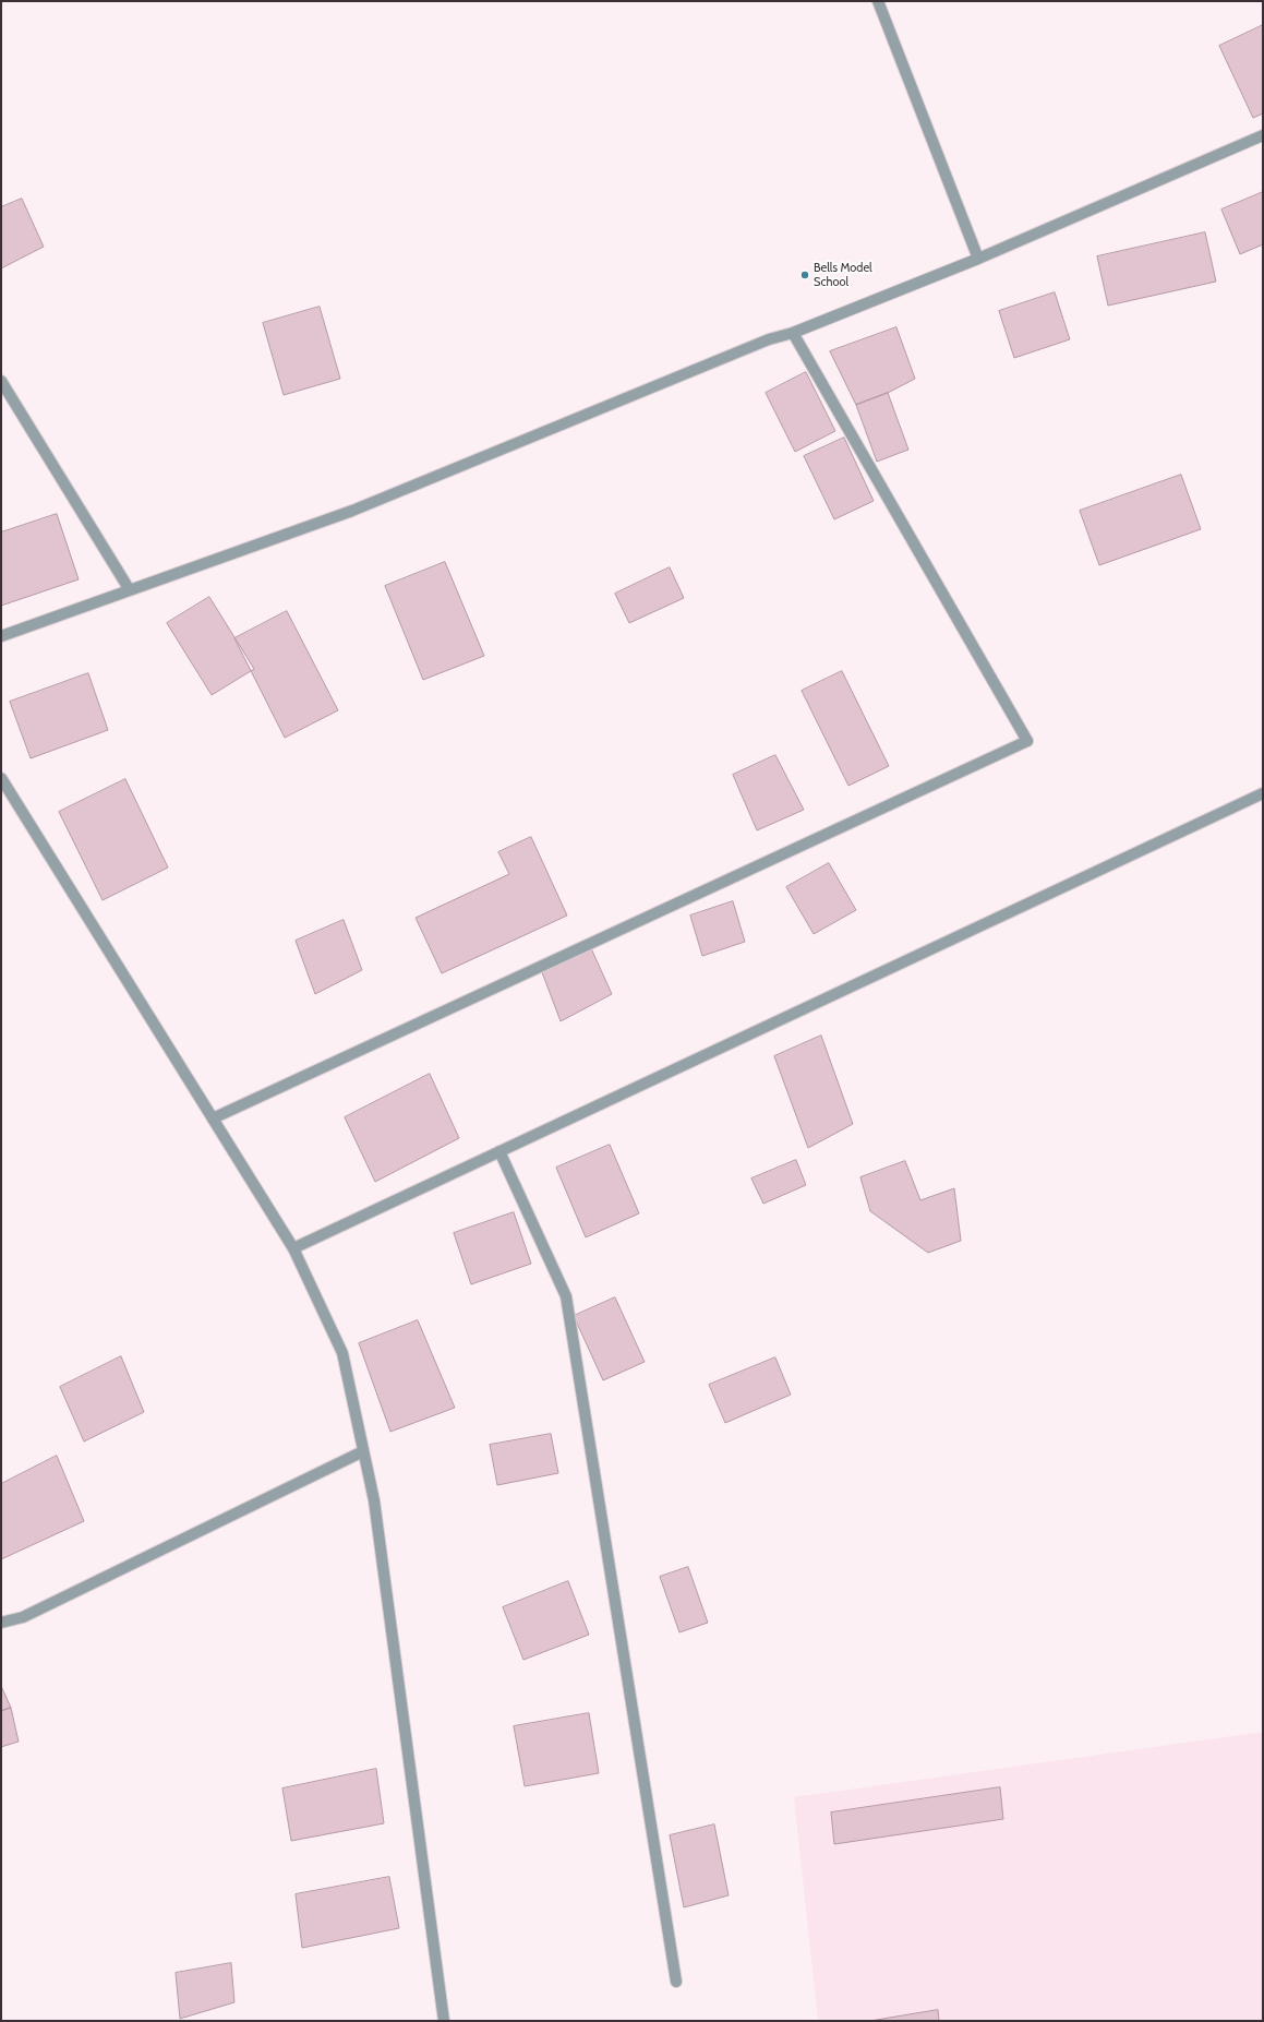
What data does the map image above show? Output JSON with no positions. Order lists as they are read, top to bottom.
{
  "places": ["Bells Model School"]
}
